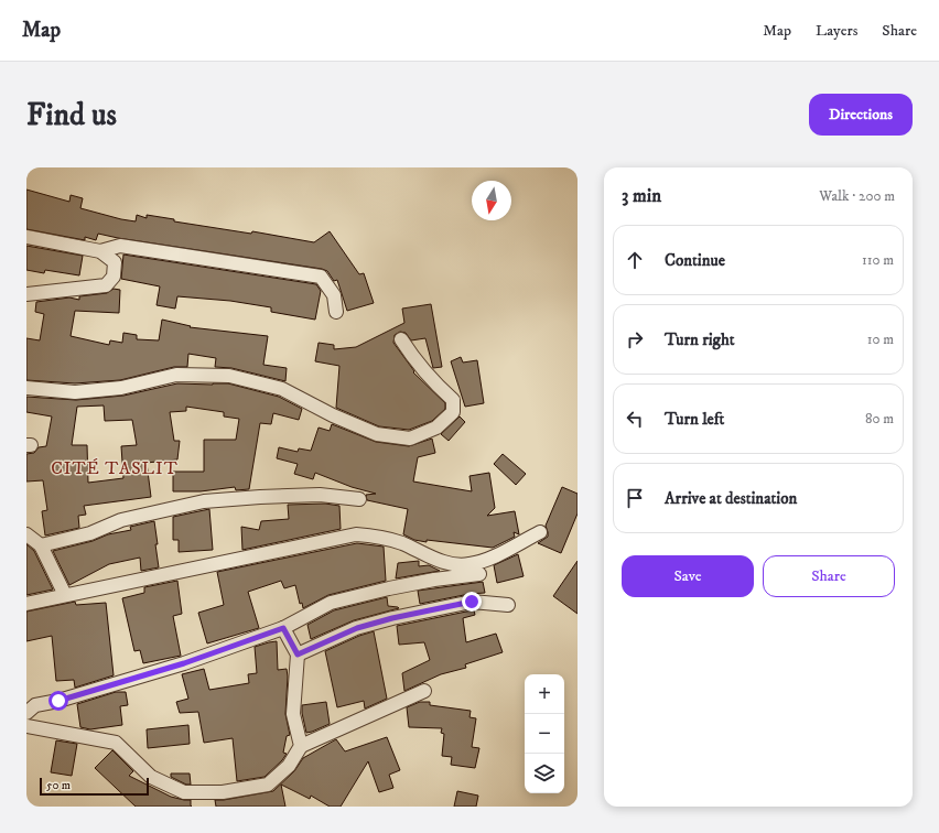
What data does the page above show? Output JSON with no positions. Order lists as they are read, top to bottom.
{
  "districts": ["CITÉ TASLIT"],
  "scale_bar": "50 m",
  "north": "bottom",
  "page": {
    "header": "Map",
    "nav": ["Map", "Layers", "Share"],
    "buttons": [
      "Directions",
      ["Save", "Share"]
    ],
    "title": "Find us",
    "heading": ["3 min", "Walk · 200 m"],
    "list": [
      ["Continue", "110 m"],
      ["Turn right", "10 m"],
      ["Turn left", "80 m"],
      "Arrive at destination"
    ],
    "map_buttons": ["+", "−"],
    "scale": "50 m"
  }
}
